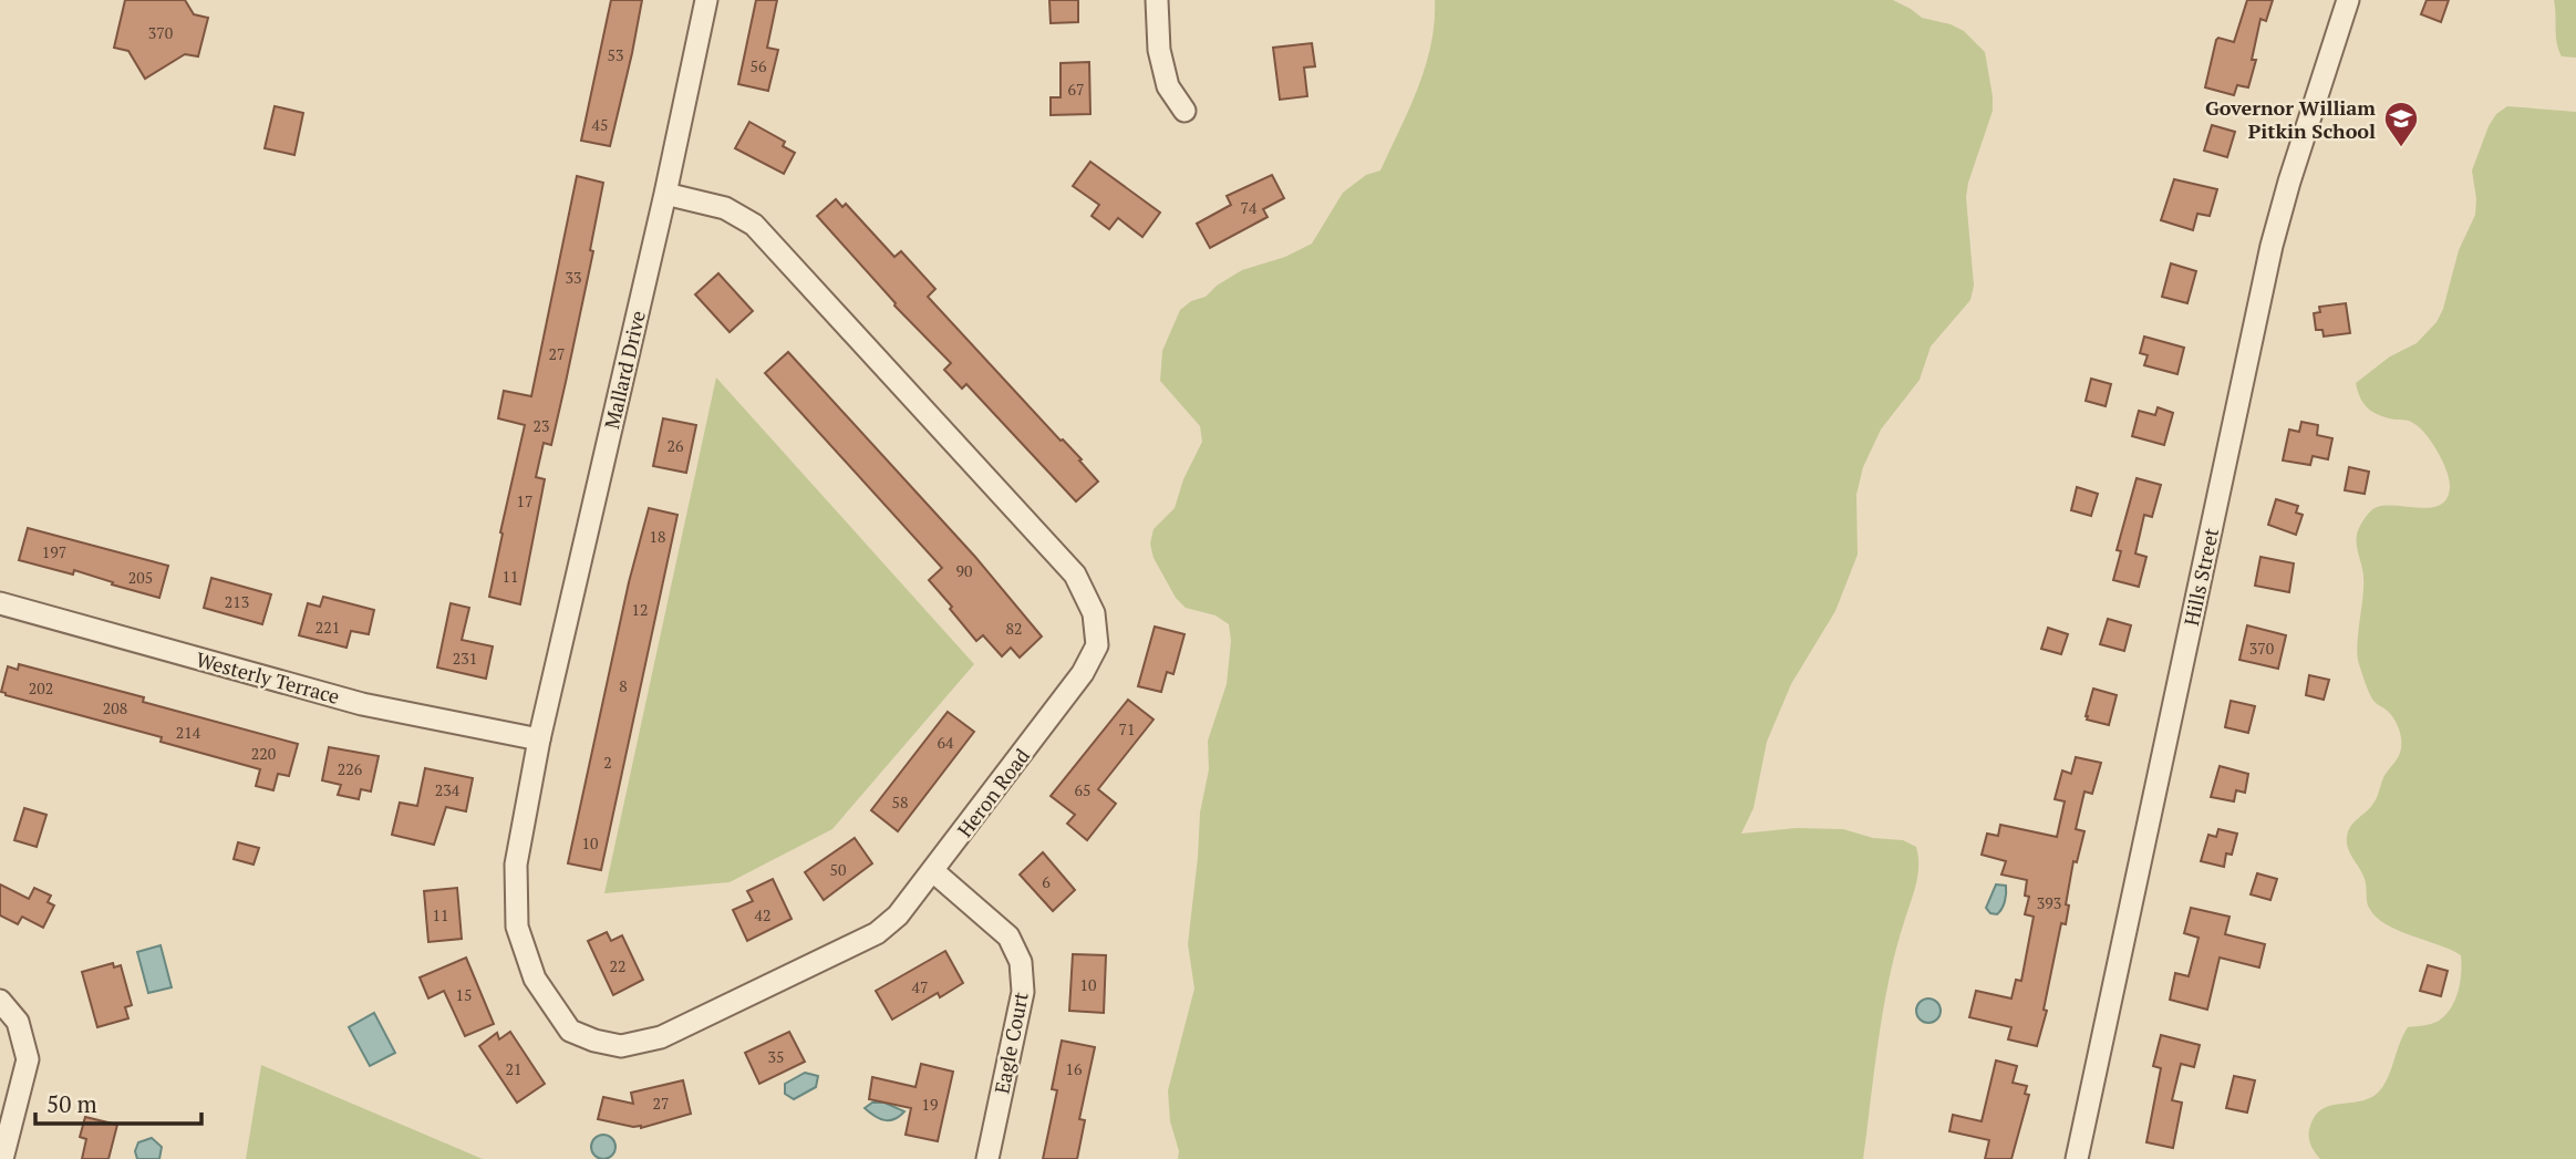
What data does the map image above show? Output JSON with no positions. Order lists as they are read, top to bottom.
{
  "streets": {
    "street": [
      "Mallard Drive",
      "Hills Street",
      "Westerly Terrace",
      "Heron Road",
      "Eagle Court"
    ]
  },
  "crossings": [
    ["Mallard Drive", "Westerly Terrace"],
    ["Mallard Drive", "Heron Road"],
    ["Westerly Terrace", "Heron Road"],
    ["Heron Road", "Eagle Court"]
  ],
  "places": {
    "school or university": ["Governor William Pitkin School"]
  },
  "house_numbers": [
    "370",
    "53",
    "56",
    "67",
    "45",
    "74",
    "33",
    "27",
    "23",
    "26",
    "17",
    "18",
    "197",
    "90",
    "11",
    "205",
    "213",
    "12",
    "221",
    "82",
    "370",
    "231",
    "8",
    "202",
    "208",
    "71",
    "214",
    "64",
    "220",
    "2",
    "226",
    "234",
    "65",
    "58",
    "10",
    "50",
    "6",
    "393",
    "11",
    "42",
    "22",
    "10",
    "47",
    "15",
    "35",
    "21",
    "16",
    "27",
    "19"
  ],
  "scale_bar": "50 m"
}
